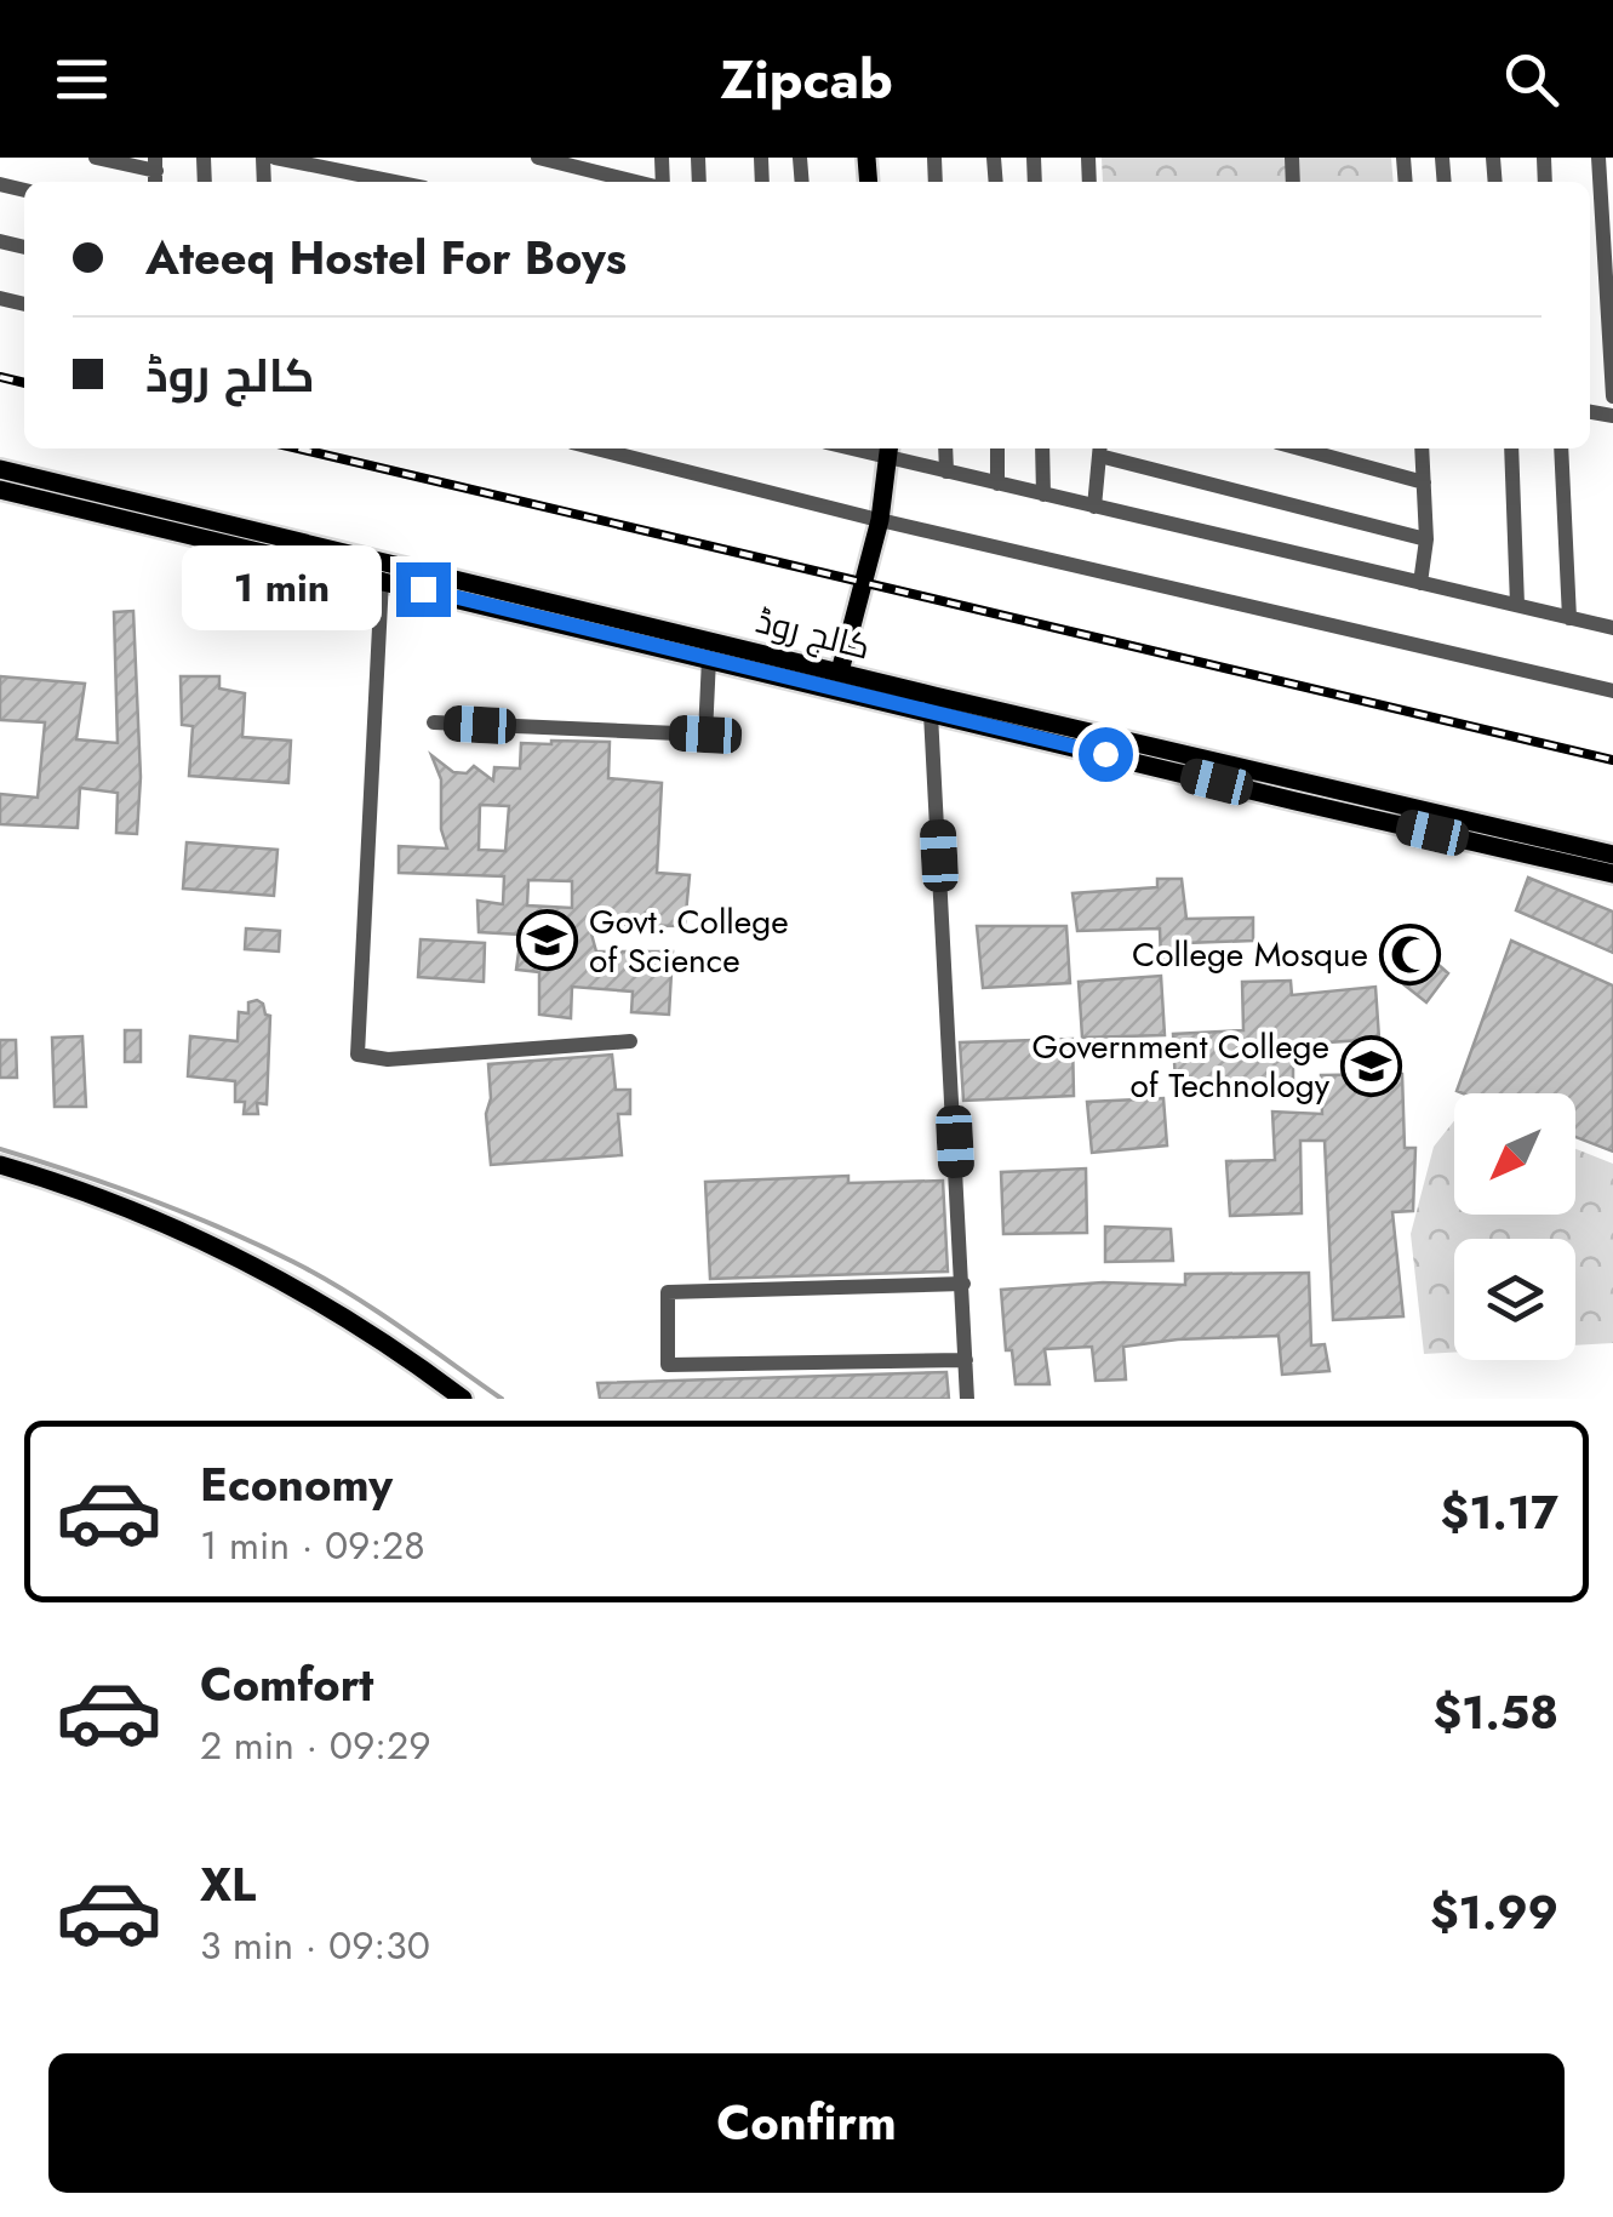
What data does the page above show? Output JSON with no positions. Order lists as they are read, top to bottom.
{
  "streets": {
    "main road": ["کالج روڈ"]
  },
  "places": {
    "school or university": ["Govt. College of Science", "Government College of Technology"],
    "mosque": ["College Mosque"]
  },
  "north": "bottom left",
  "page": {
    "header": "Zipcab",
    "banner": ["Ateeq Hostel For Boys", "کالج روڈ"],
    "bubble": "1 min",
    "list": [
      {
        "name": "Economy",
        "note": "1 min · 09:28",
        "value": "$1.17"
      },
      {
        "name": "Comfort",
        "note": "2 min · 09:29",
        "value": "$1.58"
      },
      {
        "name": "XL",
        "note": "3 min · 09:30",
        "value": "$1.99"
      }
    ],
    "buttons": "Confirm"
  }
}
